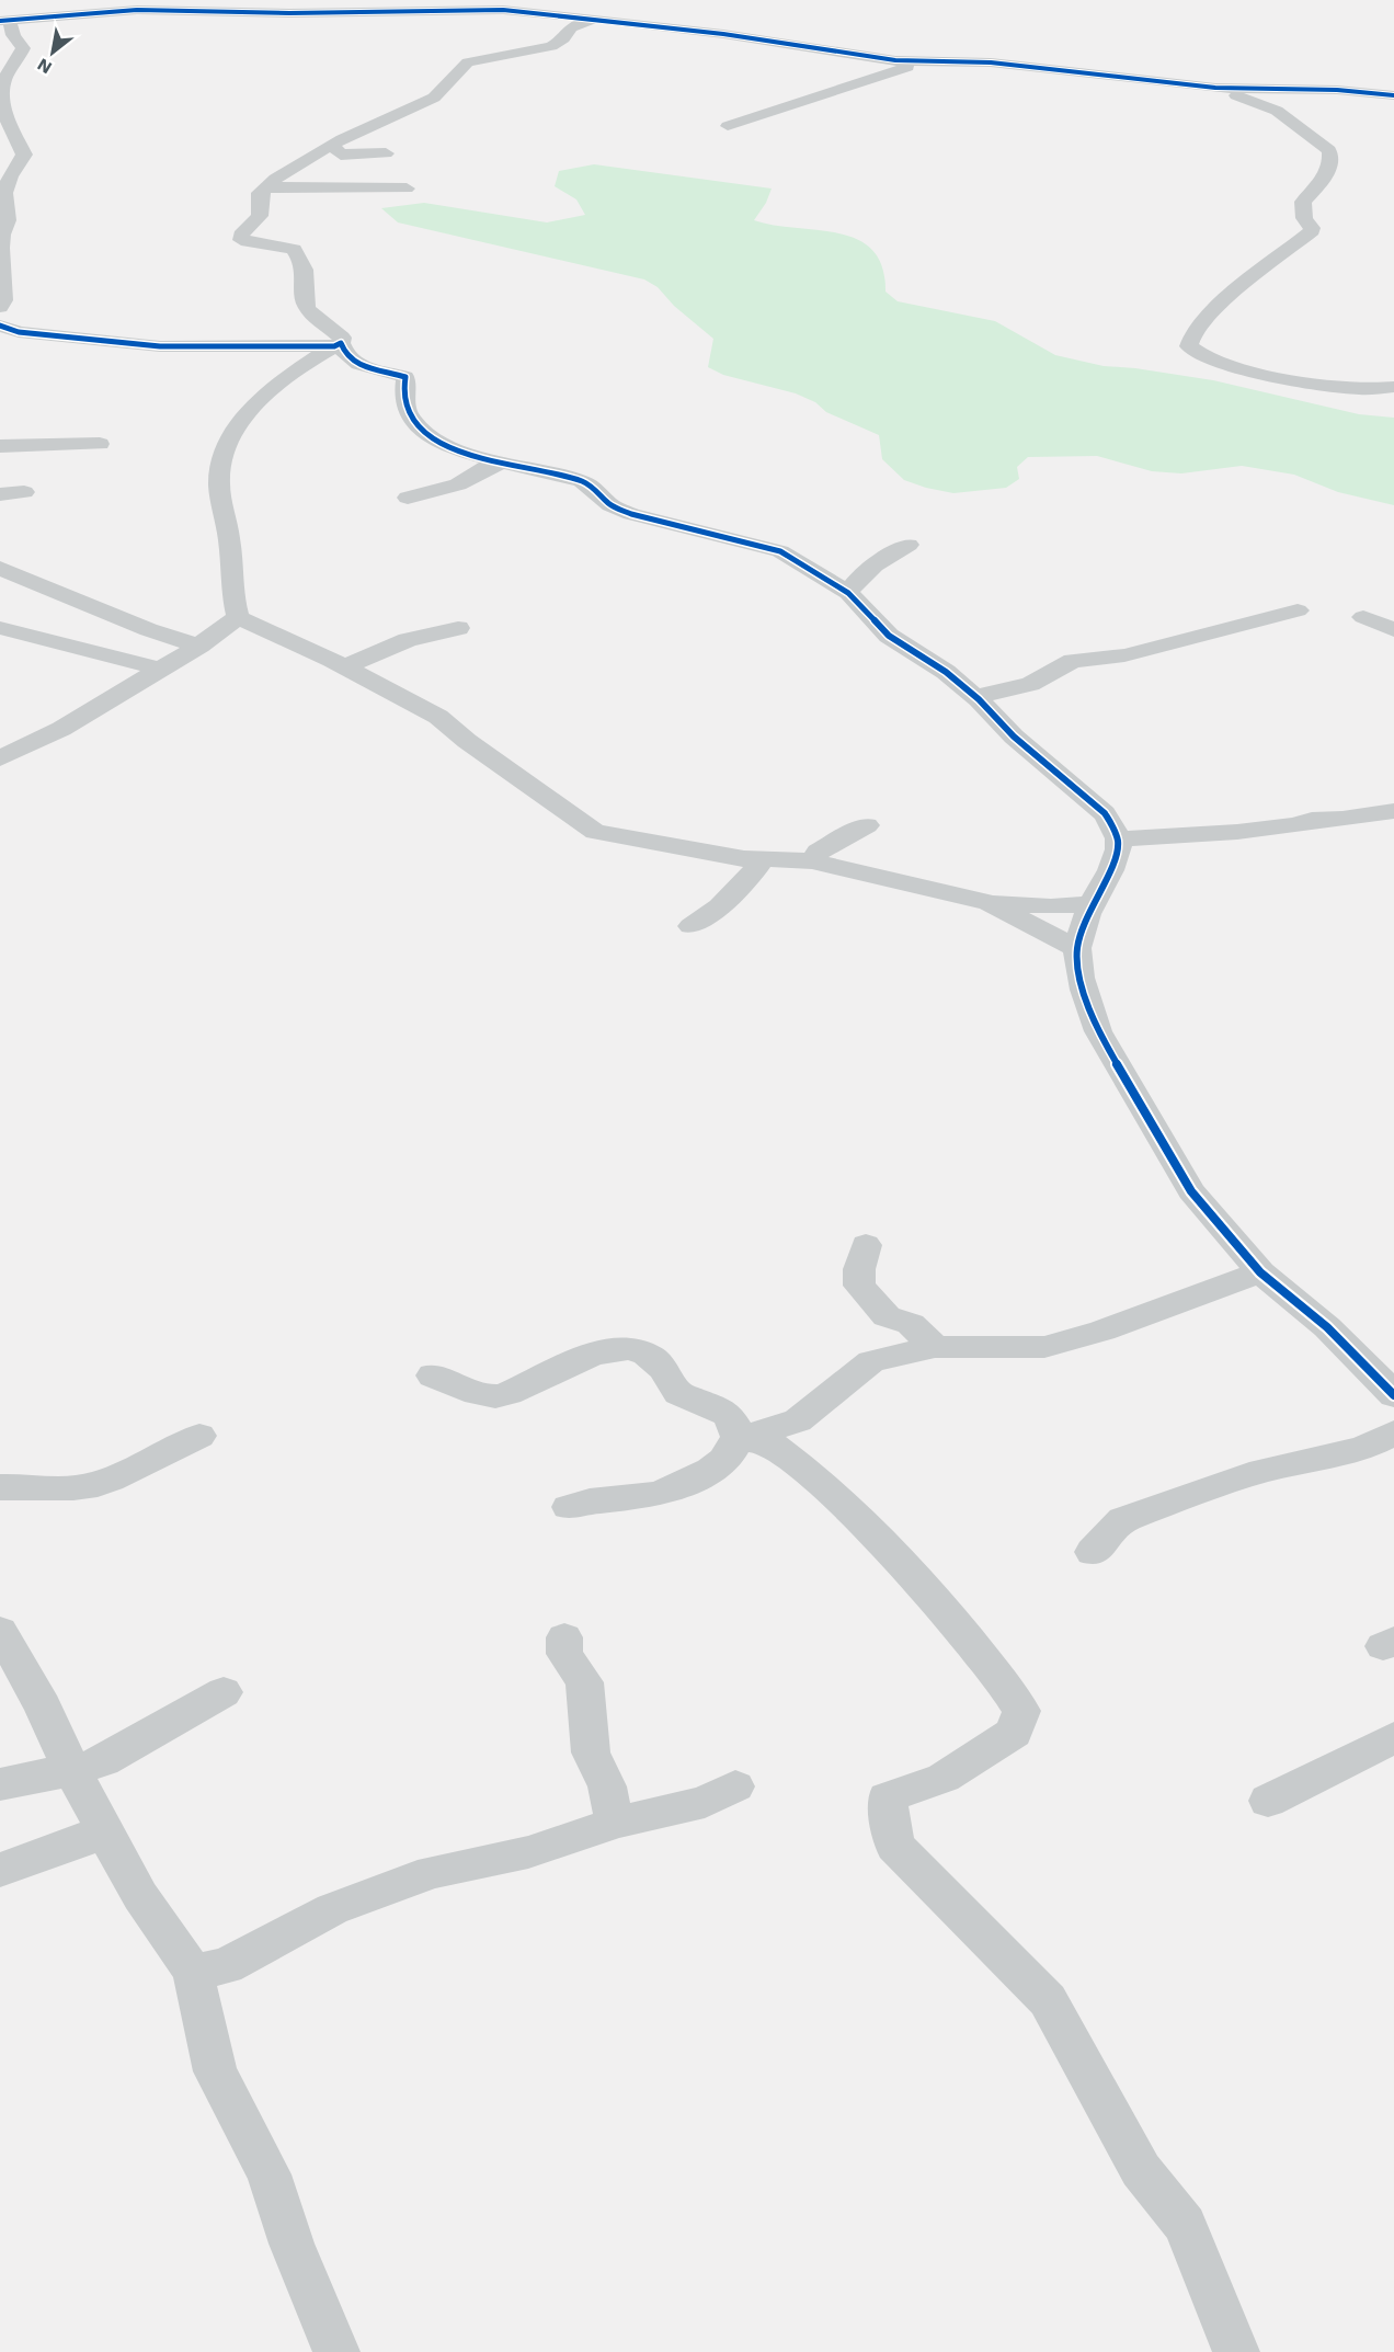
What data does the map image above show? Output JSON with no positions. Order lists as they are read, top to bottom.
{
  "north": "bottom left"
}
